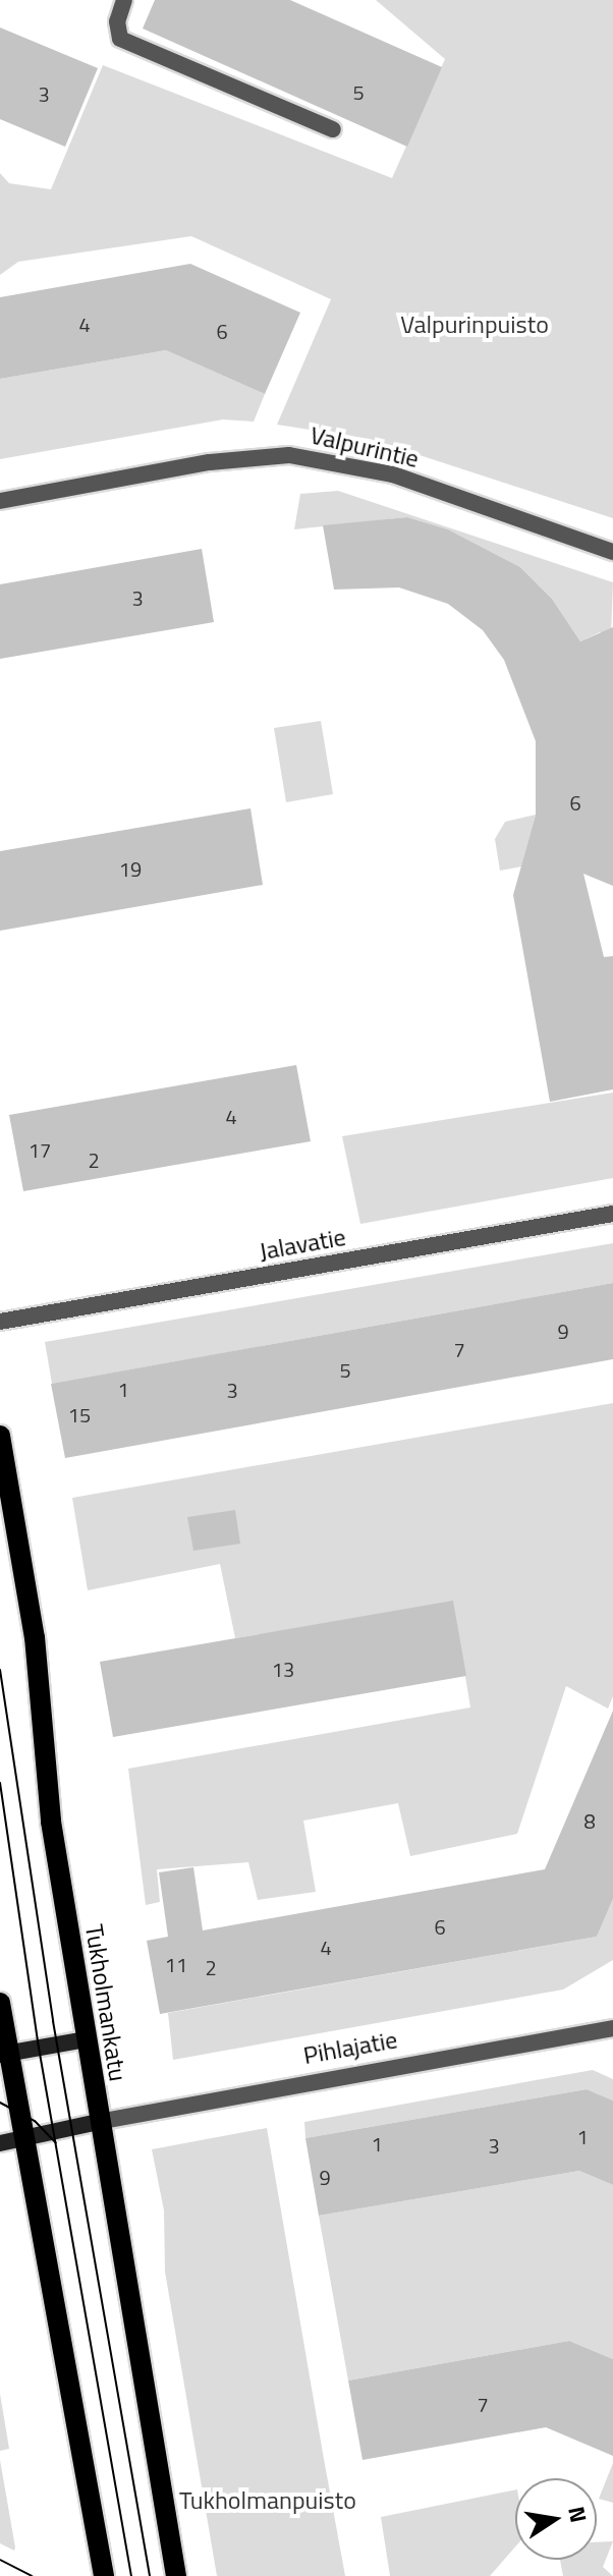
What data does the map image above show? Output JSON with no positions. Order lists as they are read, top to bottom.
{
  "streets": {
    "main road": ["Tukholmankatu"],
    "street": ["Valpurintie", "Jalavatie", "Pihlajatie"]
  },
  "crossings": [
    ["Tukholmankatu", "Pihlajatie"]
  ],
  "parks": ["Valpurinpuisto", "Tukholmanpuisto"],
  "house_numbers": [
    "5",
    "3",
    "4",
    "6",
    "3",
    "6",
    "19",
    "4",
    "17",
    "2",
    "9",
    "7",
    "5",
    "1",
    "3",
    "15",
    "13",
    "8",
    "6",
    "4",
    "11",
    "2",
    "1",
    "1",
    "3",
    "9",
    "7"
  ],
  "north": "right"
}
